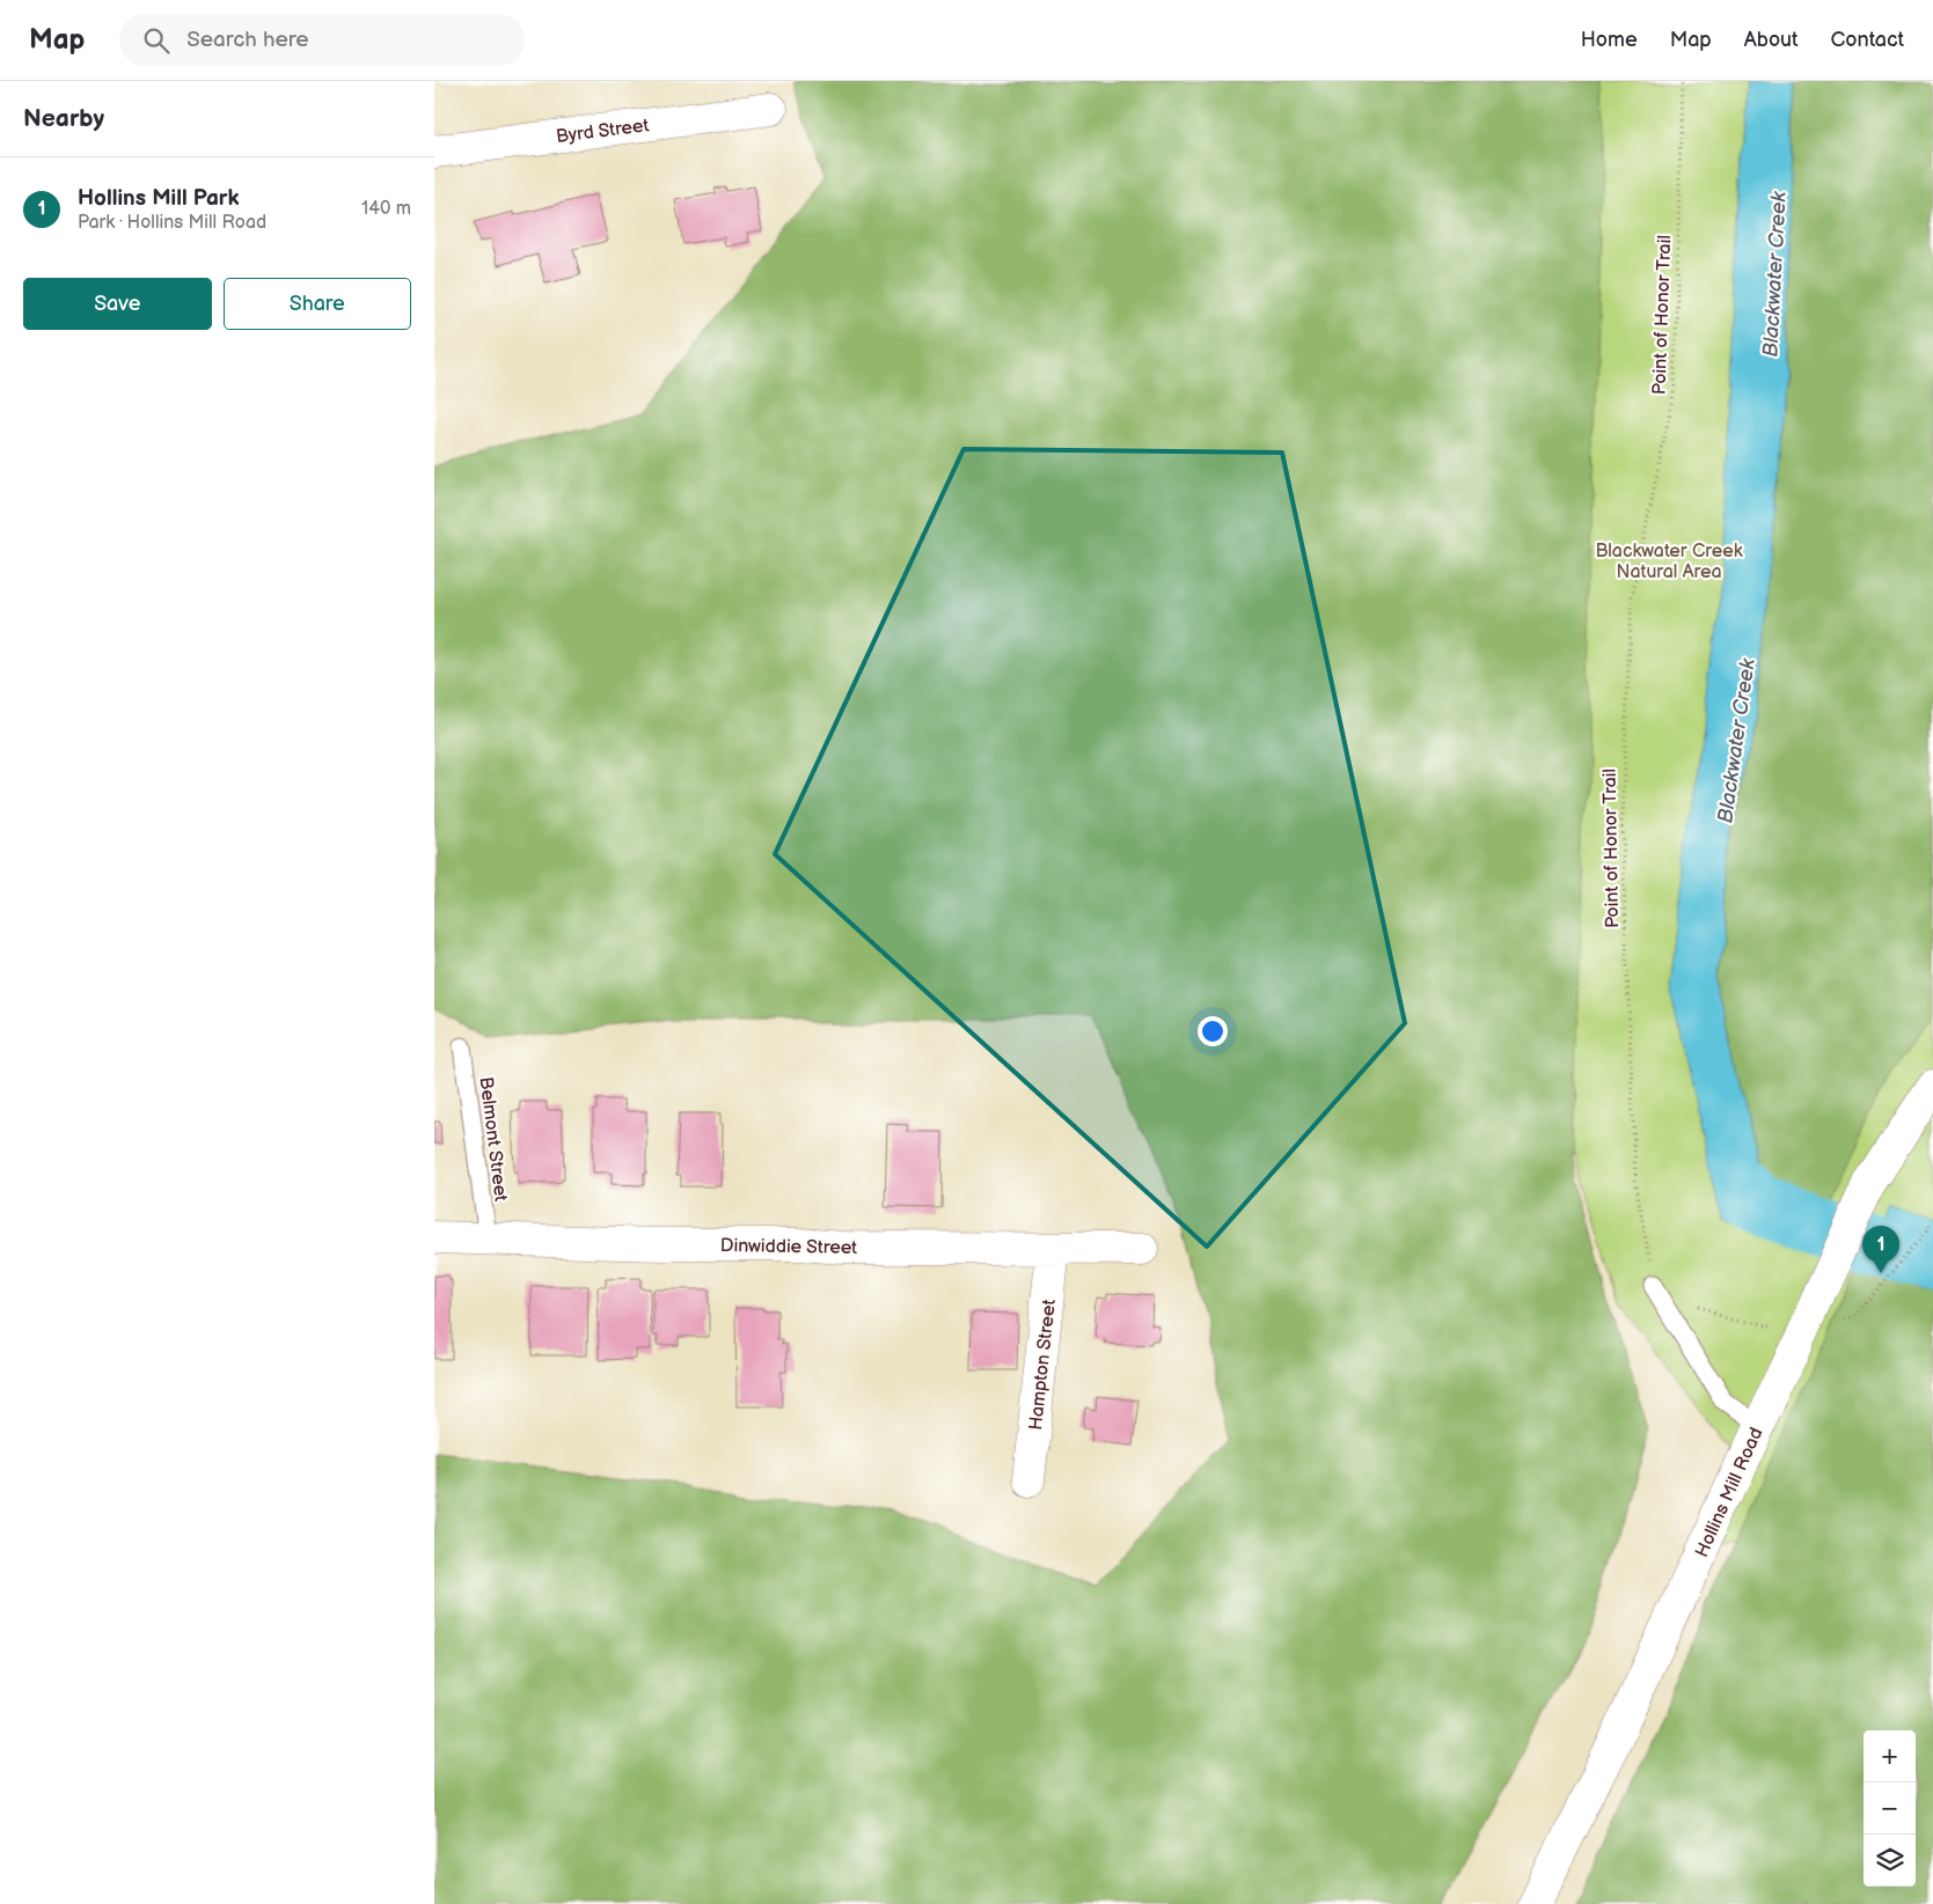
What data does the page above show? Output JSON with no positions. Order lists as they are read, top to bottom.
{
  "streets": {
    "street": [
      "Byrd Street",
      "Dinwiddie Street",
      "Hampton Street",
      "Hollins Mill Road"
    ],
    "lane": ["Belmont Street"],
    "path": ["Point of Honor Trail"]
  },
  "crossings": [
    ["Belmont Street", "Dinwiddie Street"],
    ["Dinwiddie Street", "Hampton Street"]
  ],
  "water": ["Blackwater Creek"],
  "parks": ["Blackwater Creek Natural Area"],
  "page": {
    "header": "Map",
    "search": "Search here",
    "nav": [
      "Home",
      "Map",
      "About",
      "Contact"
    ],
    "heading": "Nearby",
    "list": [
      {
        "mark": "1",
        "name": "Hollins Mill Park",
        "note": "Park · Hollins Mill Road",
        "value": "140 m"
      }
    ],
    "buttons": ["Save", "Share"],
    "pins": "1",
    "map_buttons": ["+", "−"]
  }
}
